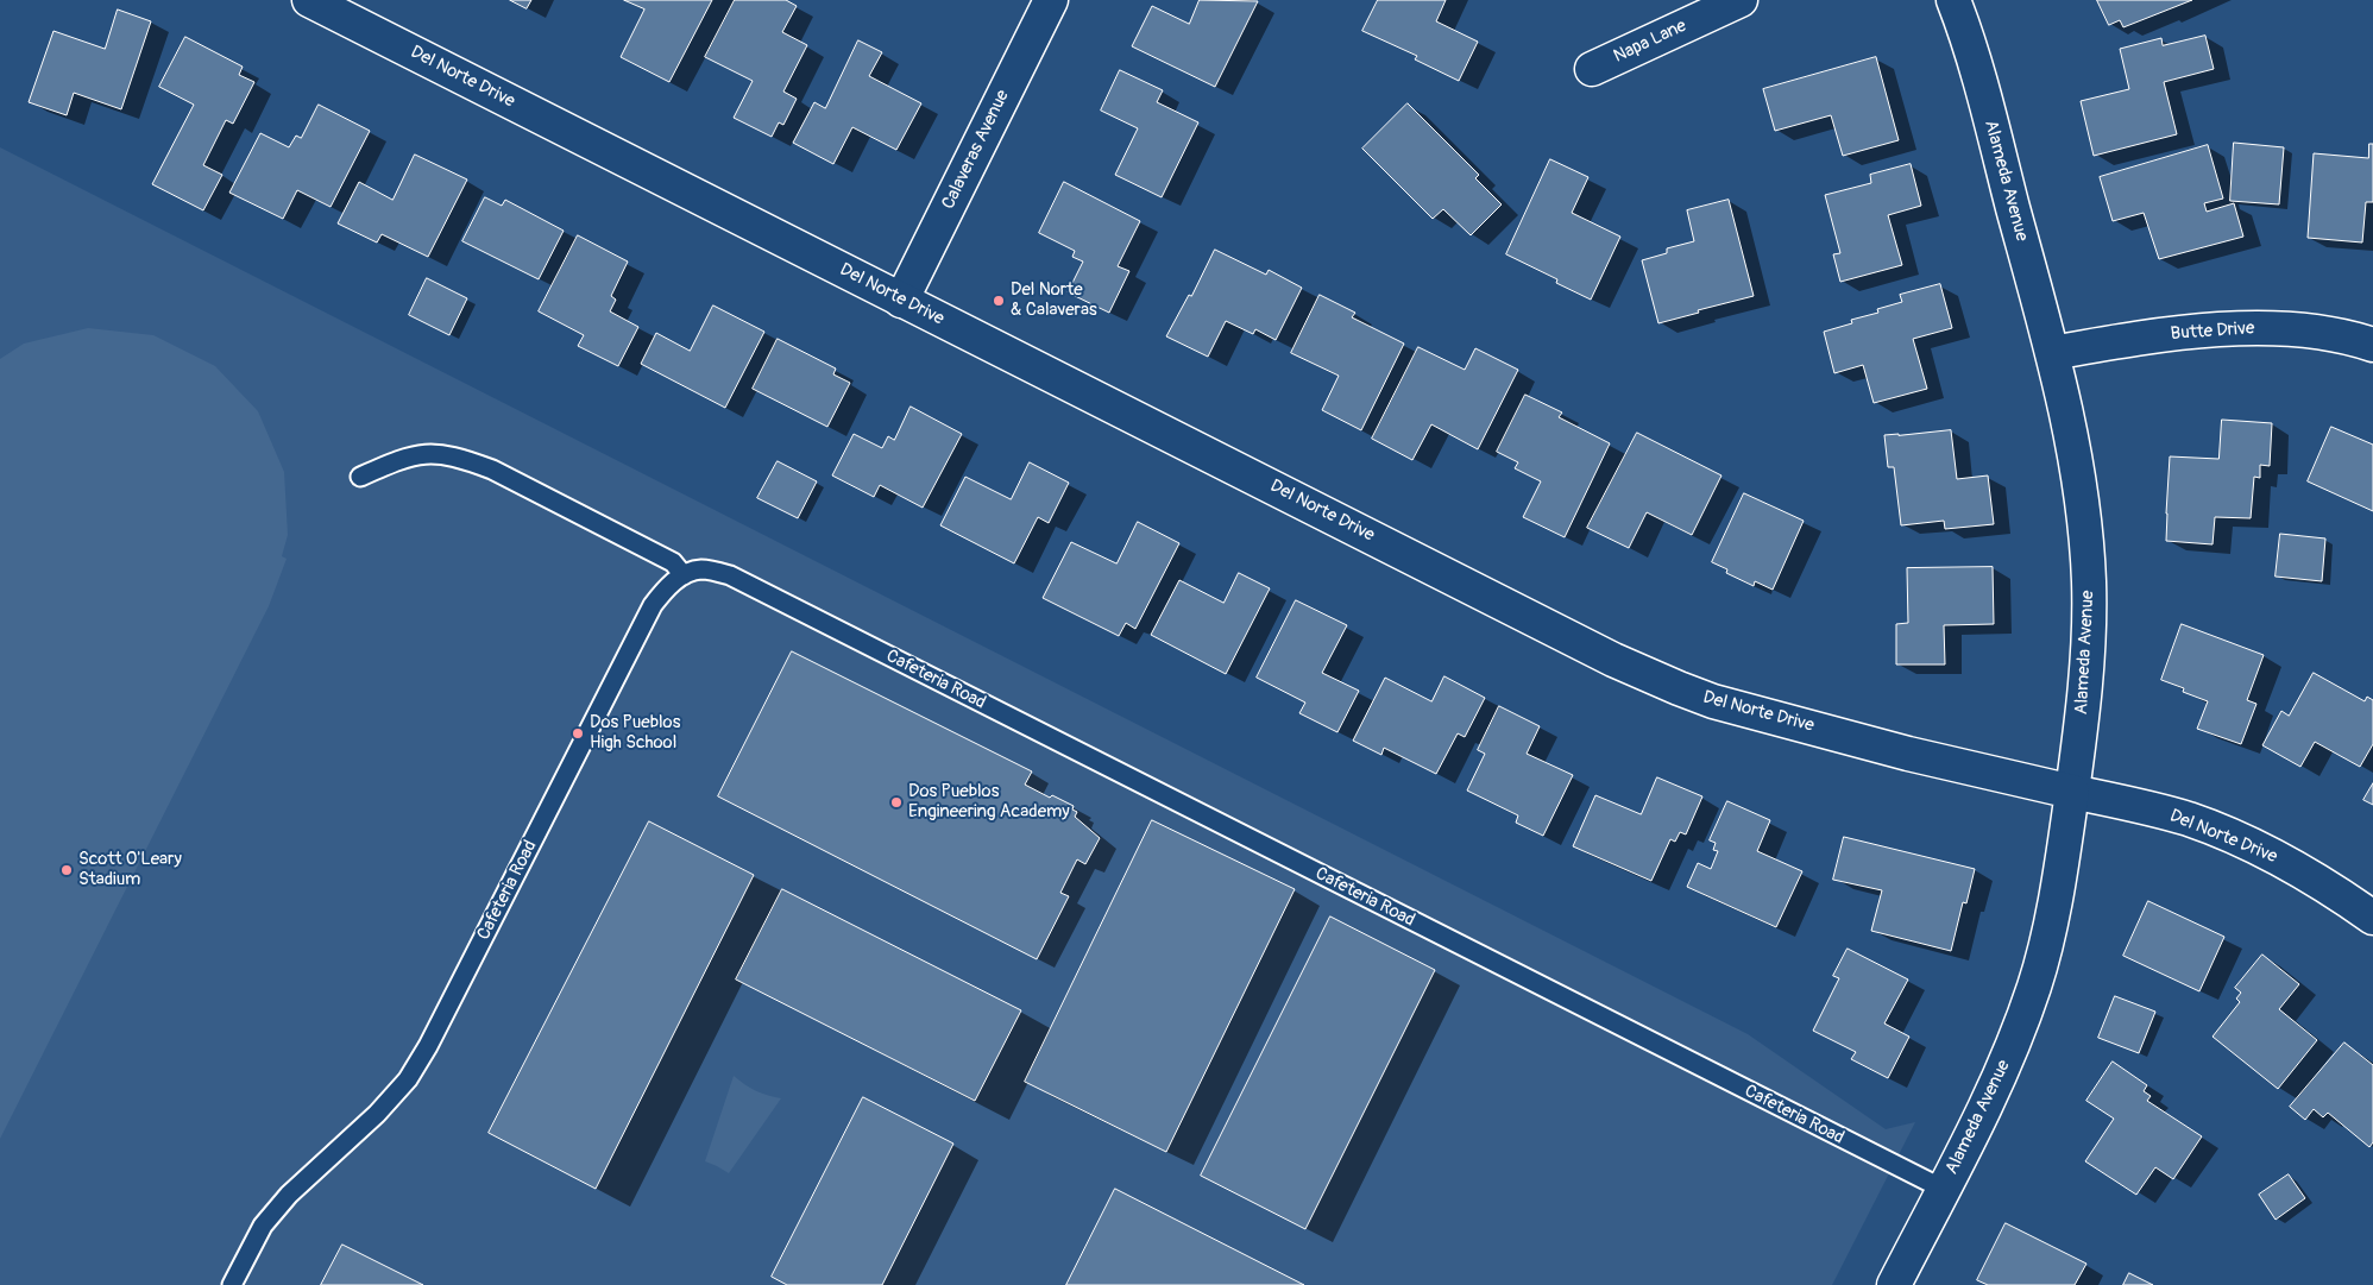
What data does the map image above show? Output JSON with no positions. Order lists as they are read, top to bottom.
{
  "streets": {
    "street": [
      "Napa Lane",
      "Del Norte Drive",
      "Calaveras Avenue",
      "Alameda Avenue",
      "Butte Drive"
    ],
    "lane": ["Cafeteria Road"]
  },
  "crossings": [
    ["Del Norte Drive", "Calaveras Avenue"],
    ["Del Norte Drive", "Alameda Avenue"],
    ["Alameda Avenue", "Butte Drive"],
    ["Alameda Avenue", "Cafeteria Road"]
  ],
  "places": [
    "Del Norte & Calaveras",
    "Dos Pueblos High School",
    "Dos Pueblos Engineering Academy",
    "Scott O'Leary Stadium"
  ]
}
